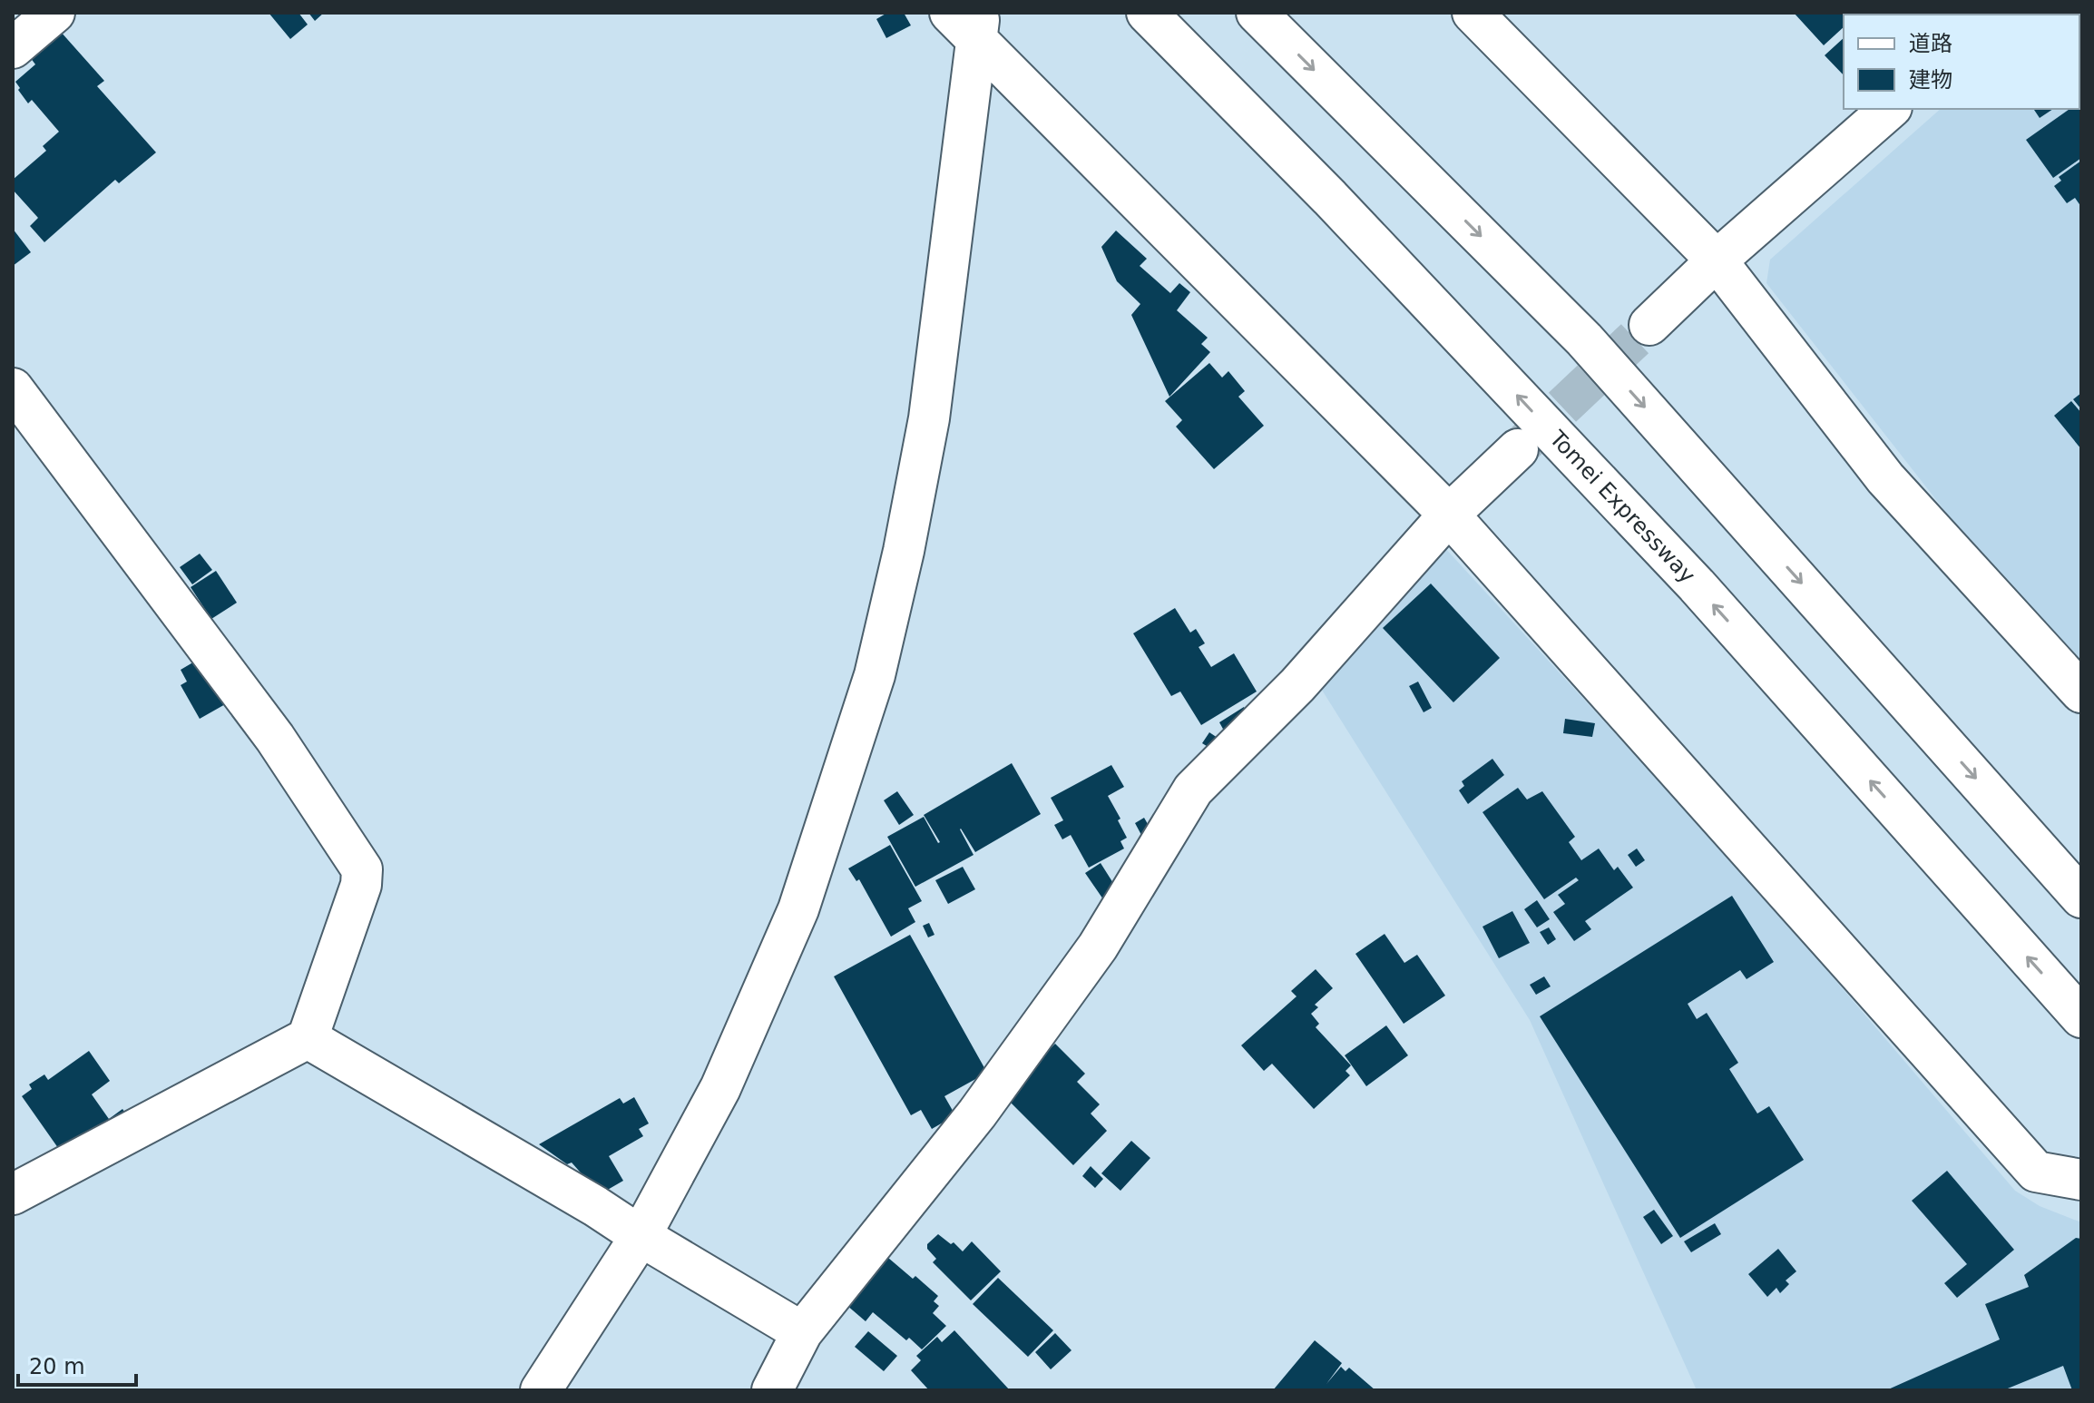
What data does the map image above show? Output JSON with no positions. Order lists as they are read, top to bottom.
{
  "streets": {
    "main road": ["Tomei Expressway"]
  },
  "legend": ["道路", "建物"],
  "scale_bar": "20 m"
}
